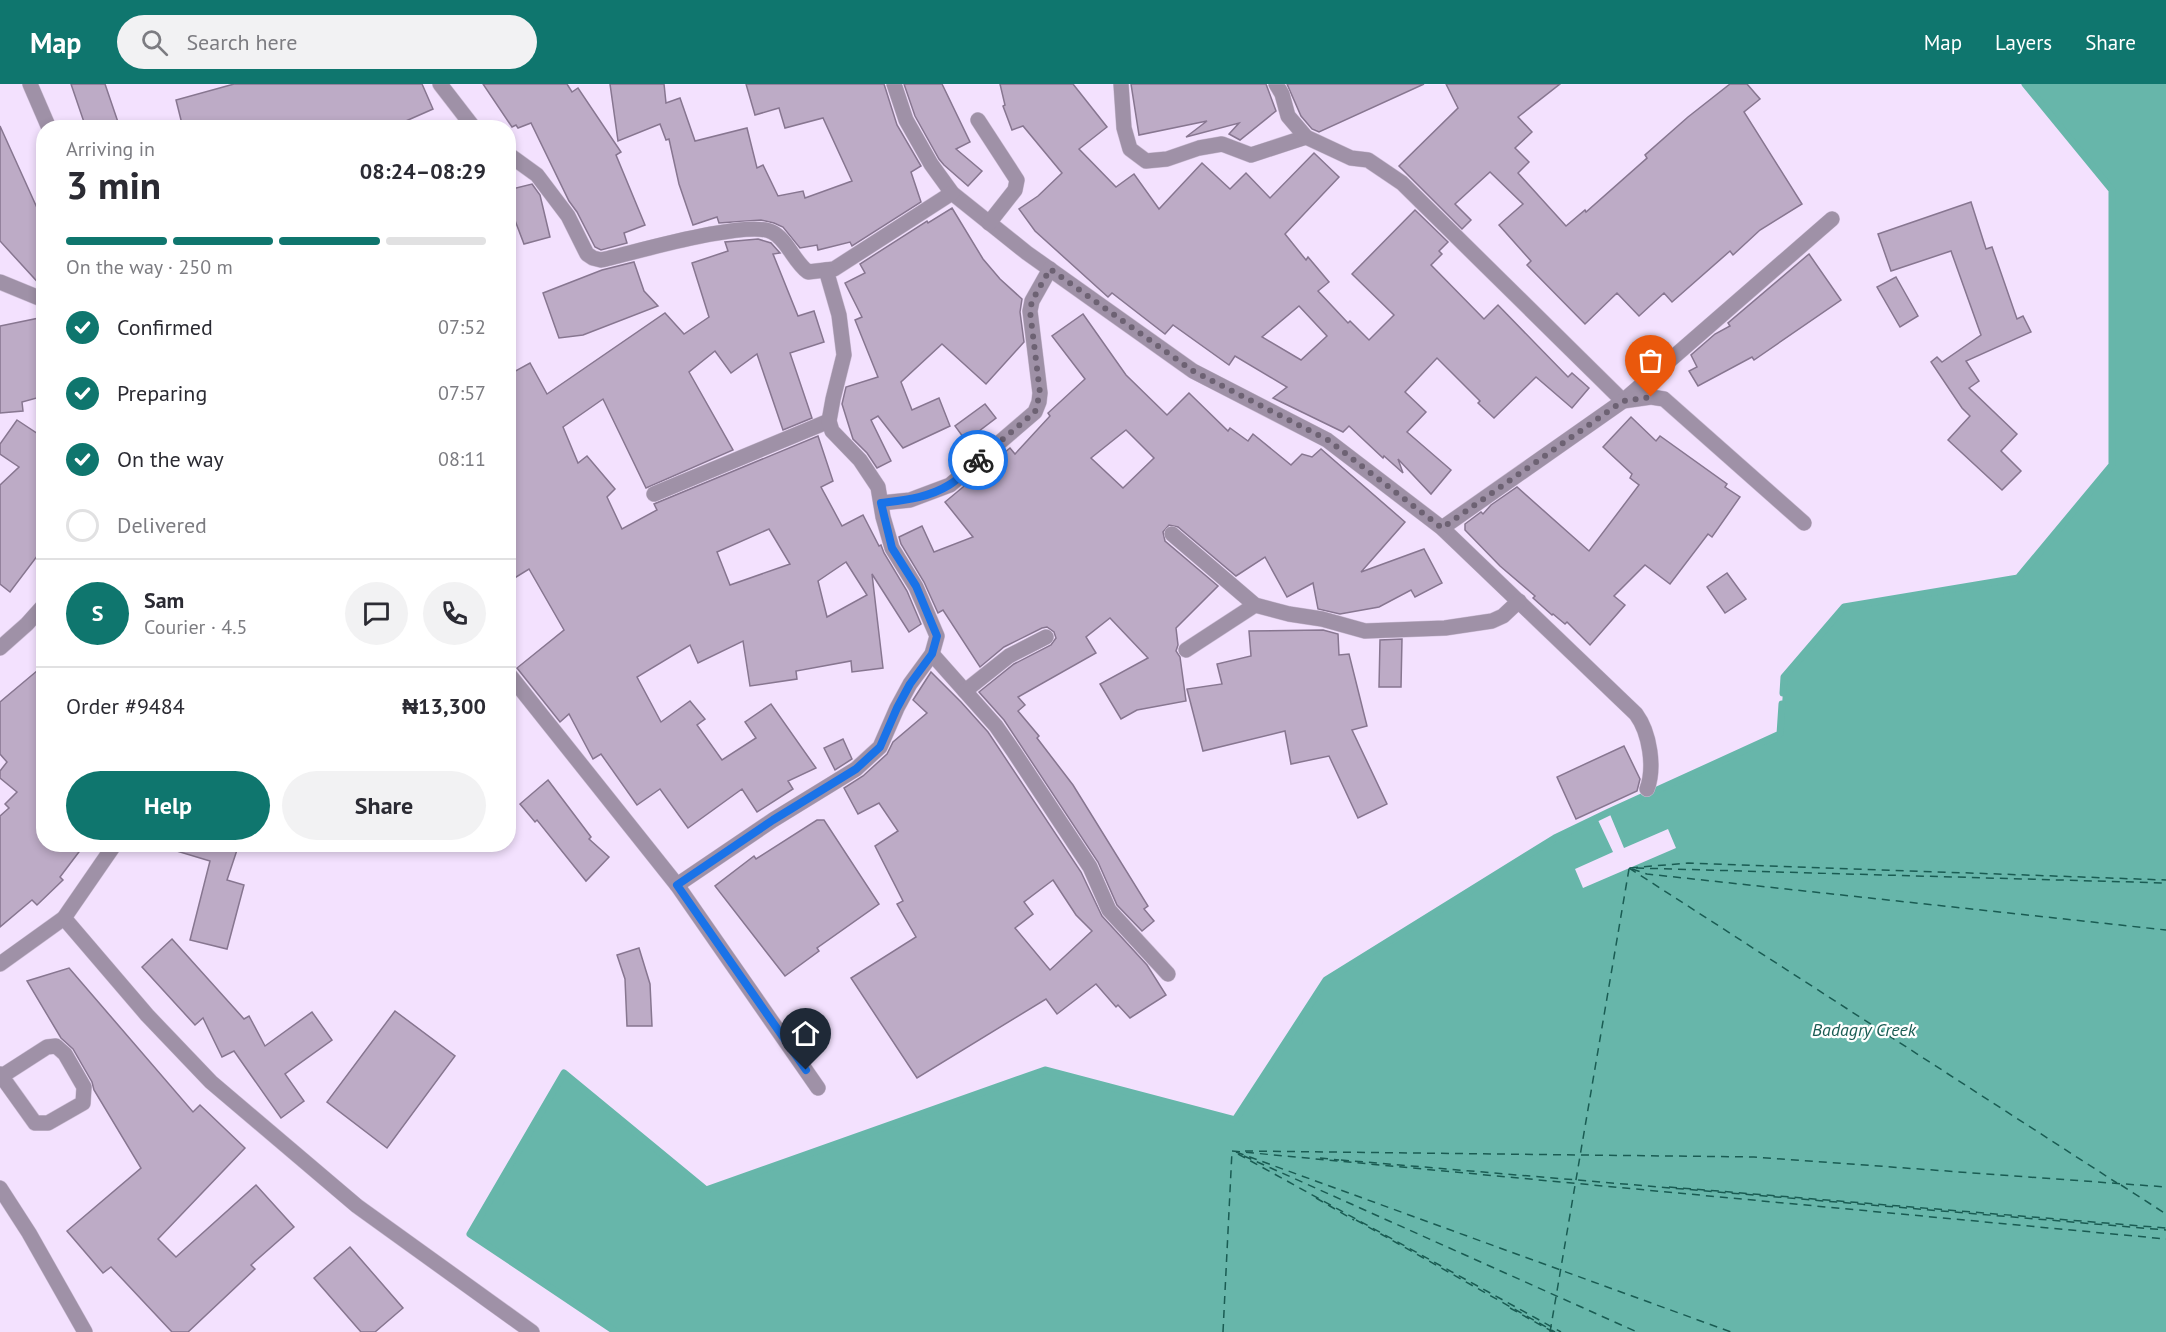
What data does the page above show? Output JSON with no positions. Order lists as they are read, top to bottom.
{
  "water": ["Badagry Creek"],
  "page": {
    "header": "Map",
    "search": "Search here",
    "nav": ["Map", "Layers", "Share"],
    "heading": ["3 min", "Arriving in", "08:24–08:29"],
    "panel": [
      "Sam",
      "Courier · 4.5",
      "Order #9484",
      "₦13,300"
    ],
    "bar": "On the way · 250 m",
    "list": [
      ["Confirmed", "07:52"],
      ["Preparing", "07:57"],
      ["On the way", "08:11"],
      "Delivered"
    ],
    "round": "S",
    "buttons": ["Help", "Share"]
  }
}
